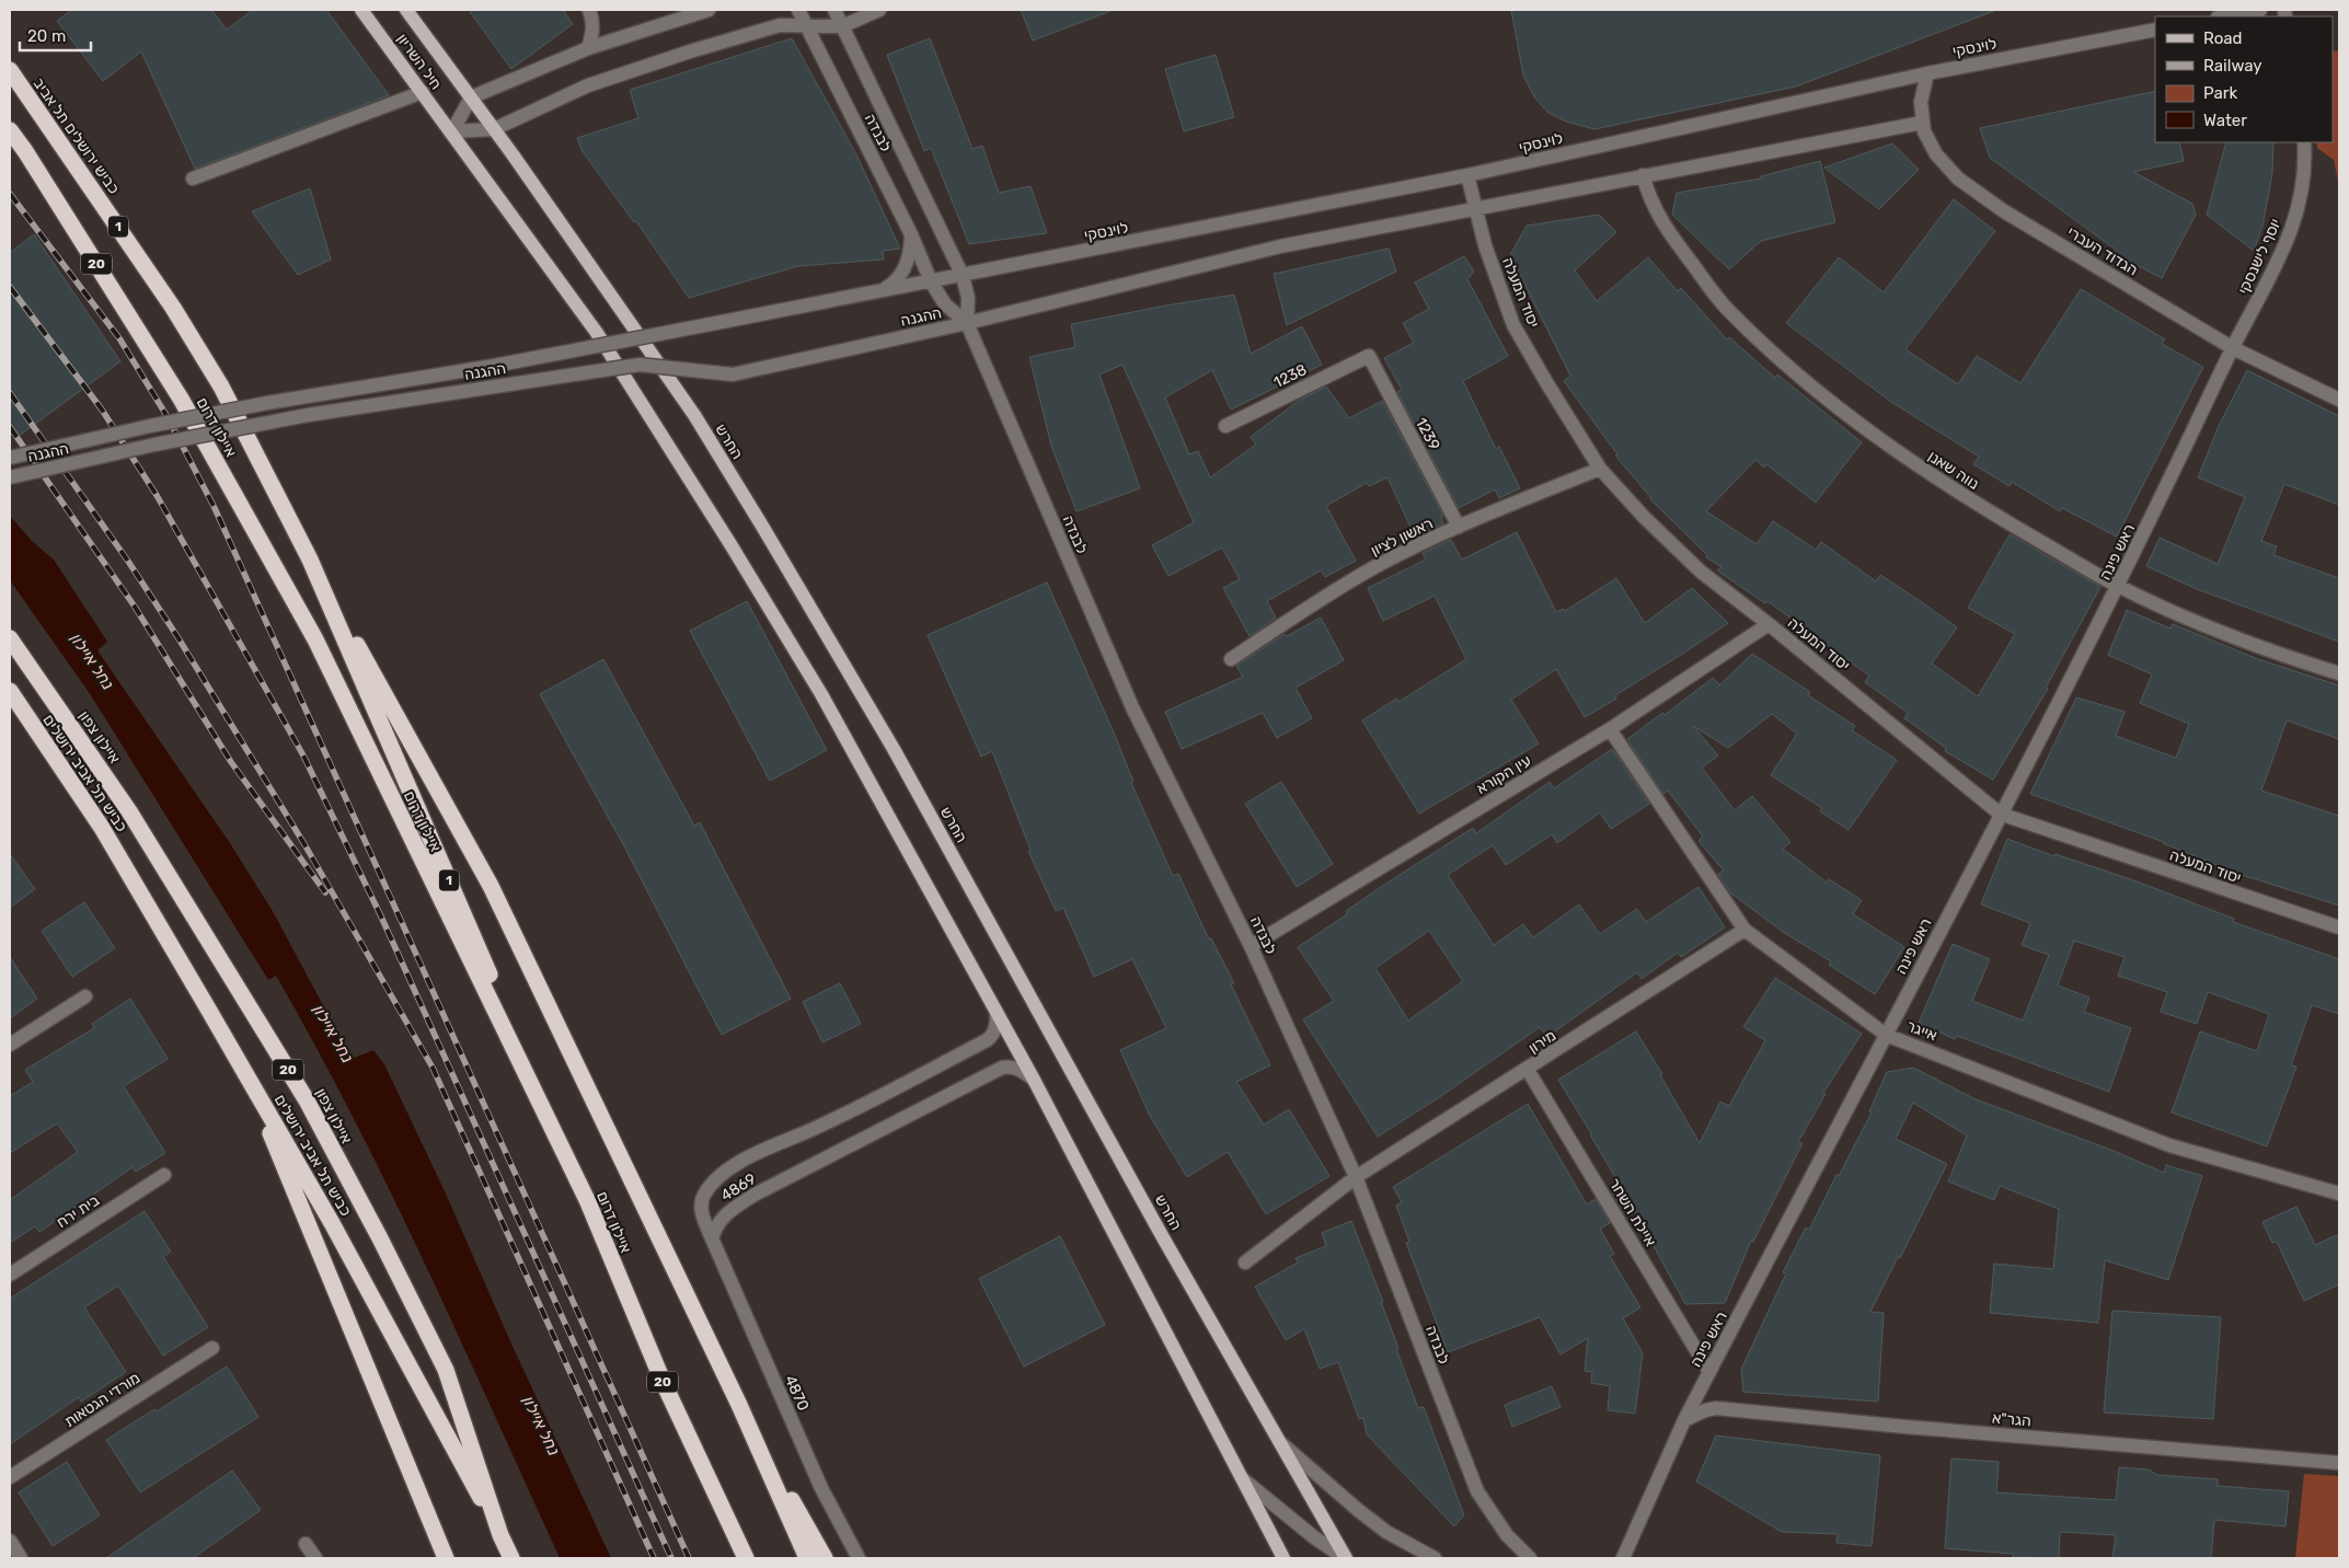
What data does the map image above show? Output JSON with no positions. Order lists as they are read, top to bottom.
{
  "streets": {
    "highway": [
      "כביש ירושלים תל אביב",
      "1",
      "20",
      "איילון דרום",
      "איילון צפון",
      "כביש תל אביב ירושלים"
    ],
    "main road": ["חיל השריון", "החרש"],
    "street": [
      "לוינסקי",
      "לבנדה",
      "הגדוד העברי",
      "יוסף לישנסקי",
      "יסוד המעלה",
      "ההגנה",
      "1238",
      "1239",
      "נווה שאנן",
      "ראשון לציון",
      "ראש פינה",
      "עין הקורא",
      "אייגר",
      "מירון",
      "4869",
      "בית ירח",
      "איילת השחר",
      "4870",
      "מורדי הגטאות",
      "הגר\"א"
    ]
  },
  "crossings": [
    ["לוינסקי", "לבנדה"],
    ["לוינסקי", "הגדוד העברי"],
    ["לוינסקי", "יסוד המעלה"],
    ["לוינסקי", "ההגנה"],
    ["חיל השריון", "החרש"],
    ["לבנדה", "ההגנה"],
    ["לבנדה", "עין הקורא"],
    ["לבנדה", "מירון"],
    ["כביש ירושלים תל אביב", "1"],
    ["1", "איילון דרום"],
    ["הגדוד העברי", "יוסף לישנסקי"],
    ["הגדוד העברי", "ראש פינה"],
    ["יוסף לישנסקי", "ראש פינה"],
    ["יסוד המעלה", "ראשון לציון"],
    ["יסוד המעלה", "ראש פינה"],
    ["יסוד המעלה", "עין הקורא"],
    ["1238", "1239"],
    ["1239", "ראשון לציון"],
    ["נווה שאנן", "ראש פינה"],
    ["ראש פינה", "אייגר"],
    ["ראש פינה", "איילת השחר"],
    ["ראש פינה", "הגר\"א"],
    ["איילון צפון", "כביש תל אביב ירושלים"],
    ["עין הקורא", "אייגר"],
    ["אייגר", "מירון"],
    ["מירון", "איילת השחר"],
    ["4869", "4870"]
  ],
  "water": ["נחל איילון"],
  "legend": [
    "Road",
    "Railway",
    "Park",
    "Water"
  ],
  "scale_bar": "20 m"
}
